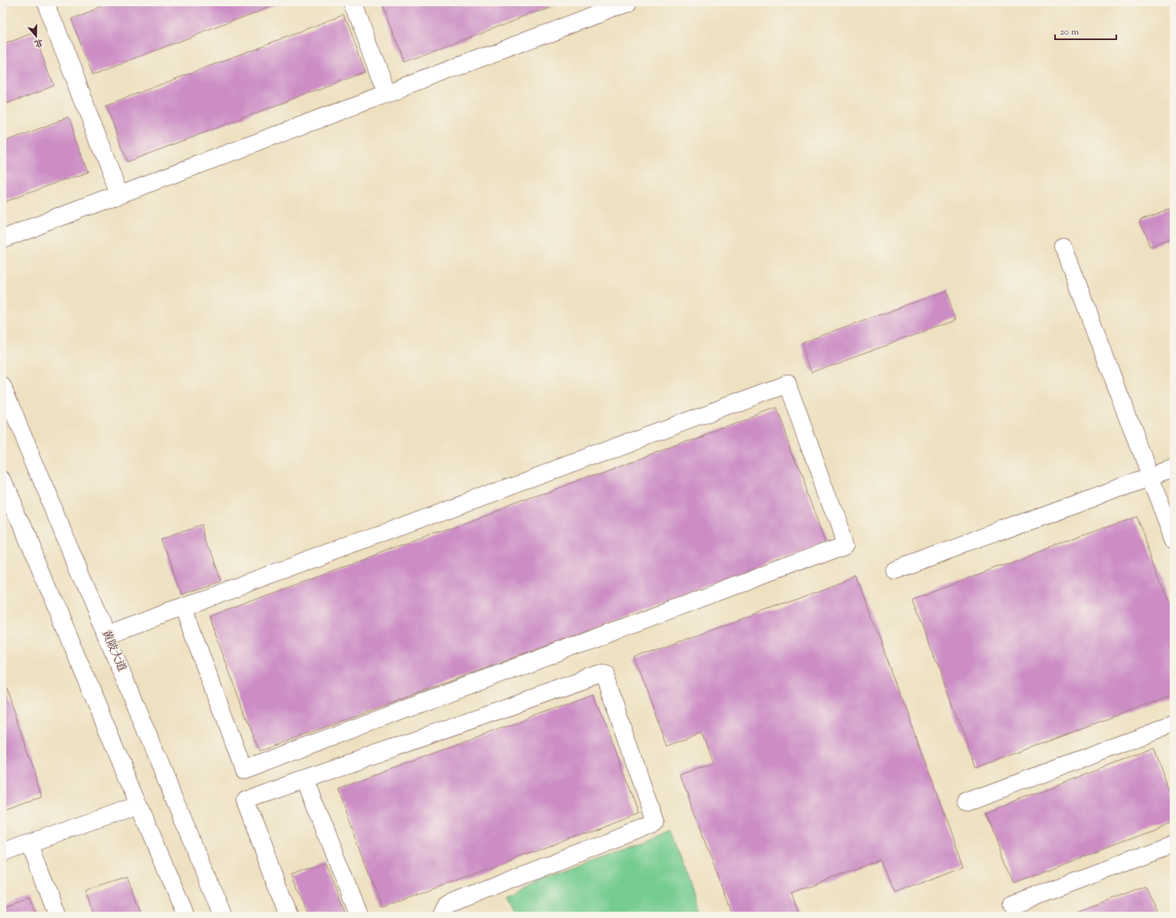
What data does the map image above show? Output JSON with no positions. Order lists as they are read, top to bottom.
{
  "streets": {
    "street": ["黄陂大道"]
  },
  "scale_bar": "20 m",
  "north": "bottom"
}
